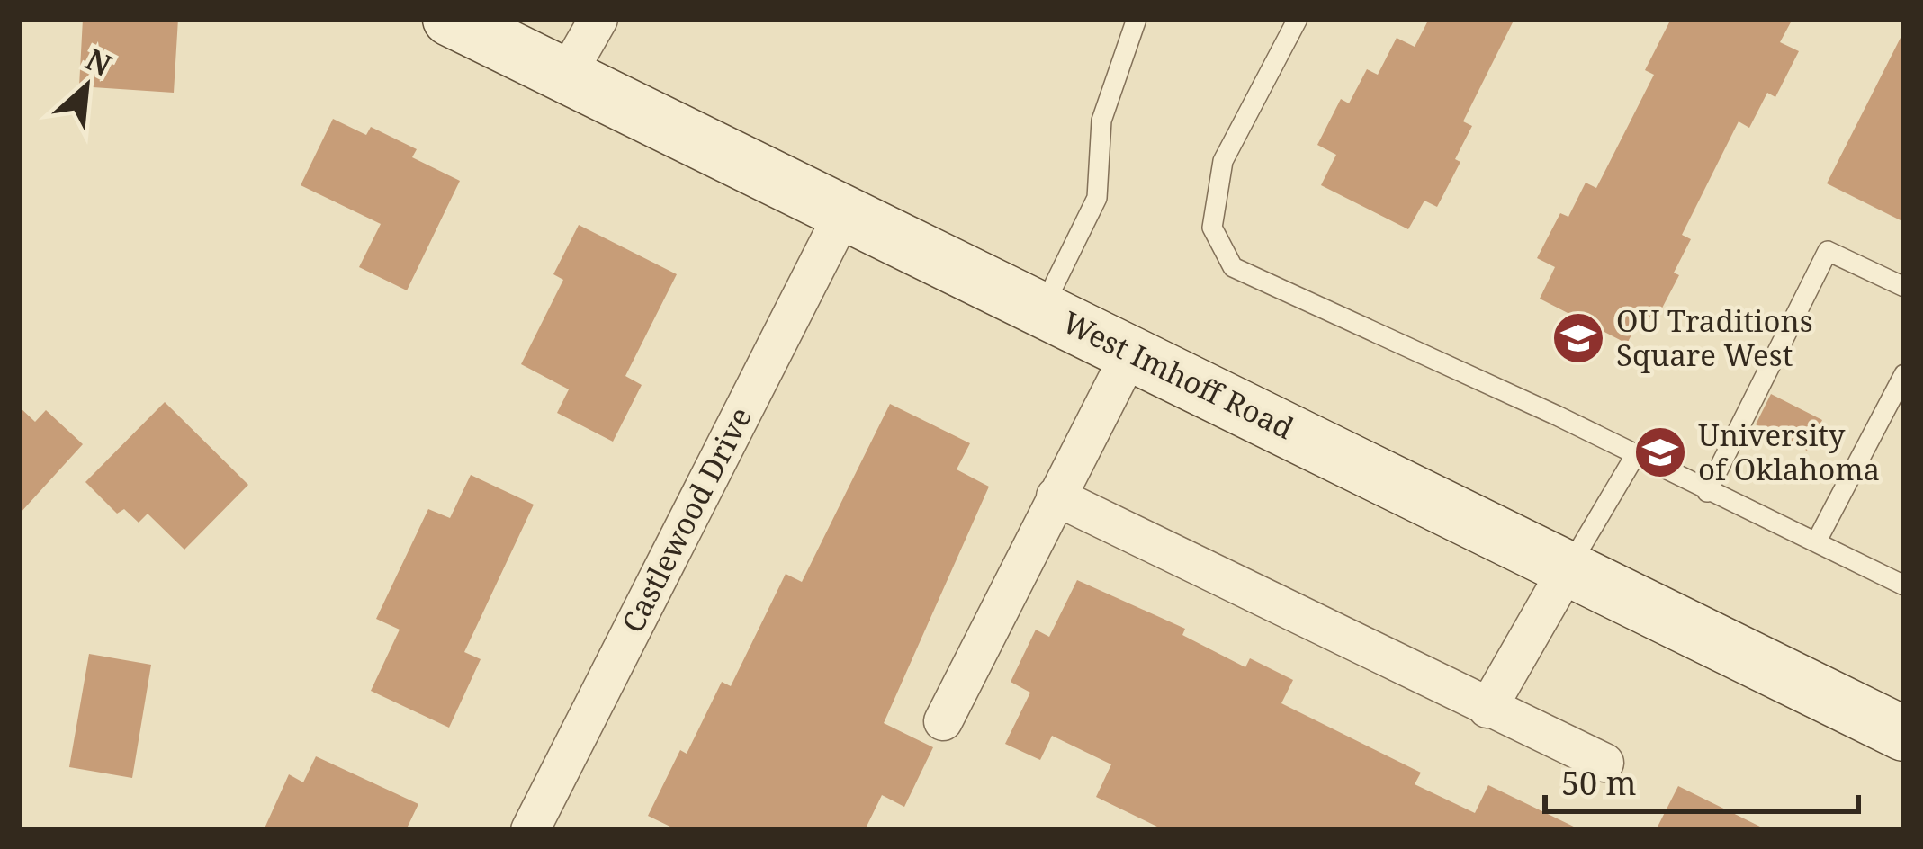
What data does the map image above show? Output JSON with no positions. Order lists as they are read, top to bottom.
{
  "streets": {
    "street": ["West Imhoff Road", "Castlewood Drive"]
  },
  "crossings": [
    ["West Imhoff Road", "Castlewood Drive"]
  ],
  "places": {
    "school or university": ["OU Traditions Square West", "University of Oklahoma"]
  },
  "scale_bar": "50 m",
  "north": "top right"
}
